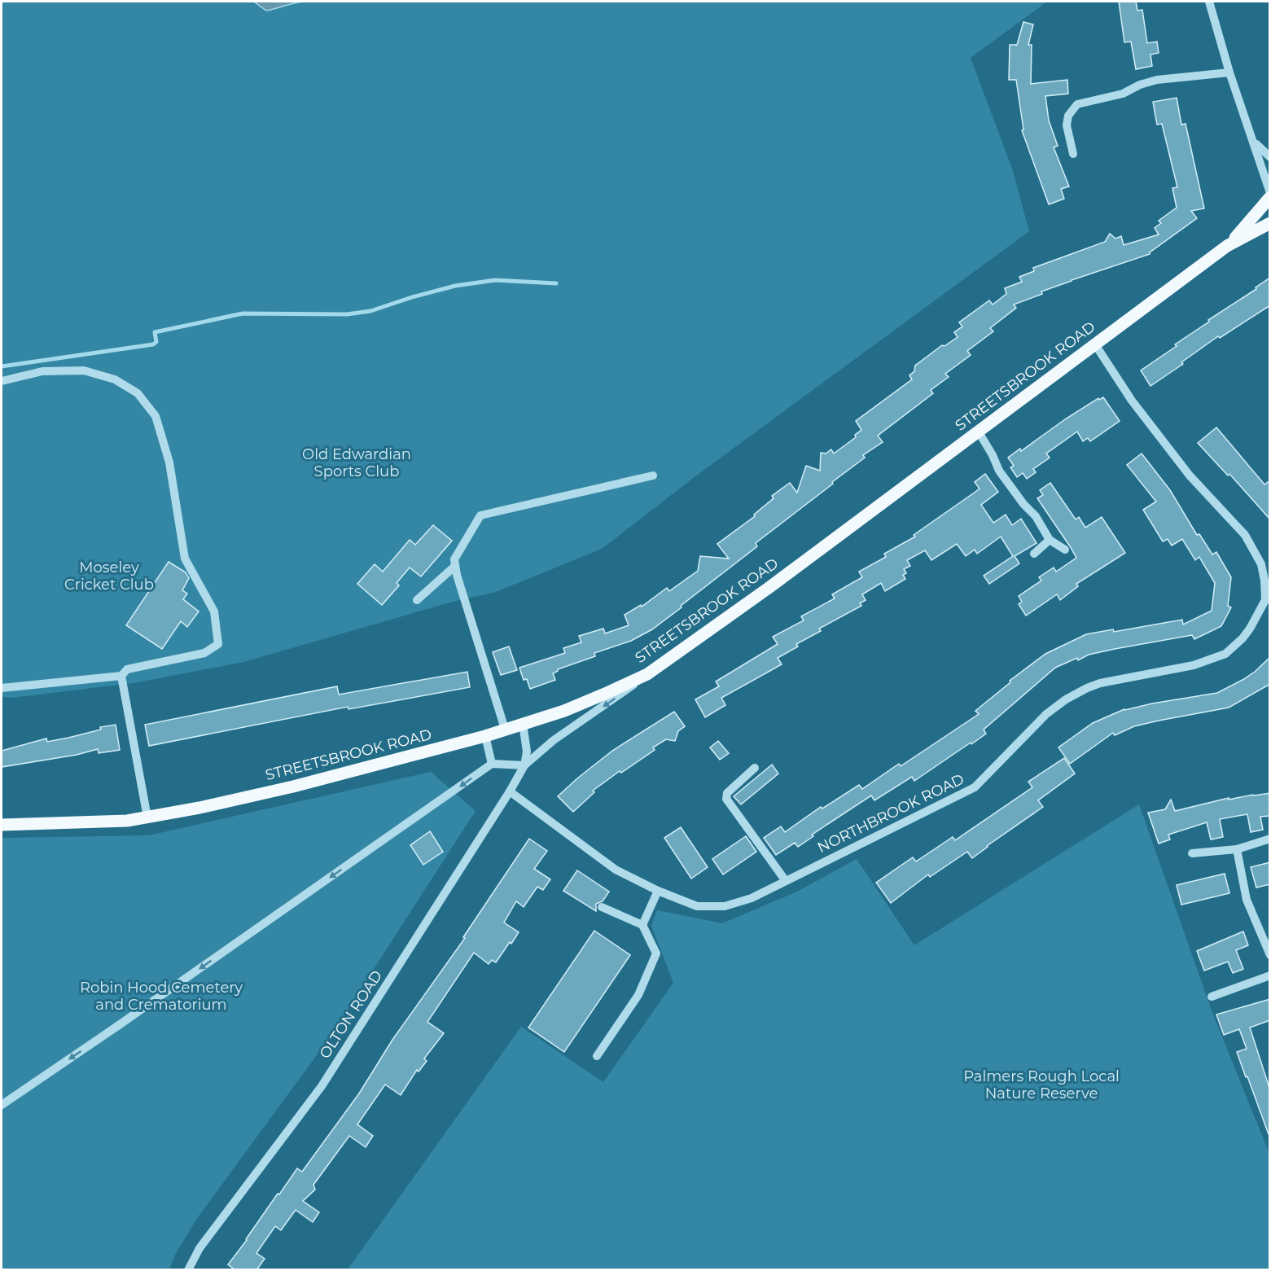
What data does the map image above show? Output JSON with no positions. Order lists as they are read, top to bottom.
{
  "streets": {
    "main road": ["STREETSBROOK ROAD"],
    "street": ["NORTHBROOK ROAD", "OLTON ROAD"]
  },
  "crossings": [
    ["STREETSBROOK ROAD", "NORTHBROOK ROAD"],
    ["STREETSBROOK ROAD", "OLTON ROAD"],
    ["NORTHBROOK ROAD", "OLTON ROAD"]
  ],
  "parks": [
    "Old Edwardian Sports Club",
    "Moseley Cricket Club",
    "Robin Hood Cemetery and Crematorium",
    "Palmers Rough Local Nature Reserve"
  ]
}
